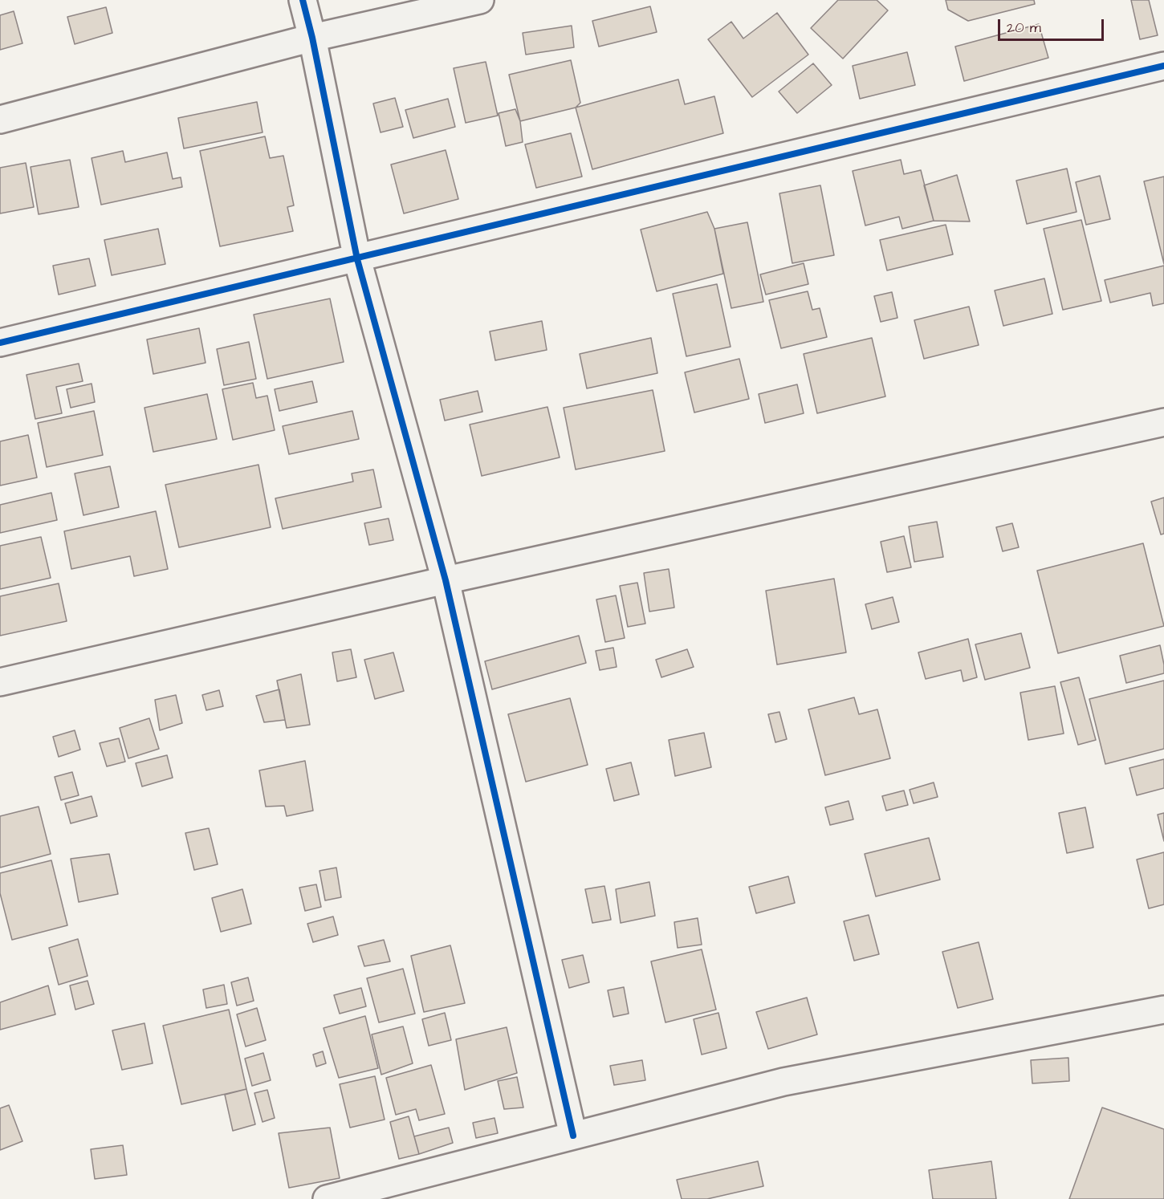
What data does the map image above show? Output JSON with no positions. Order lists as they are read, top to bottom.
{
  "scale_bar": "20 m"
}
